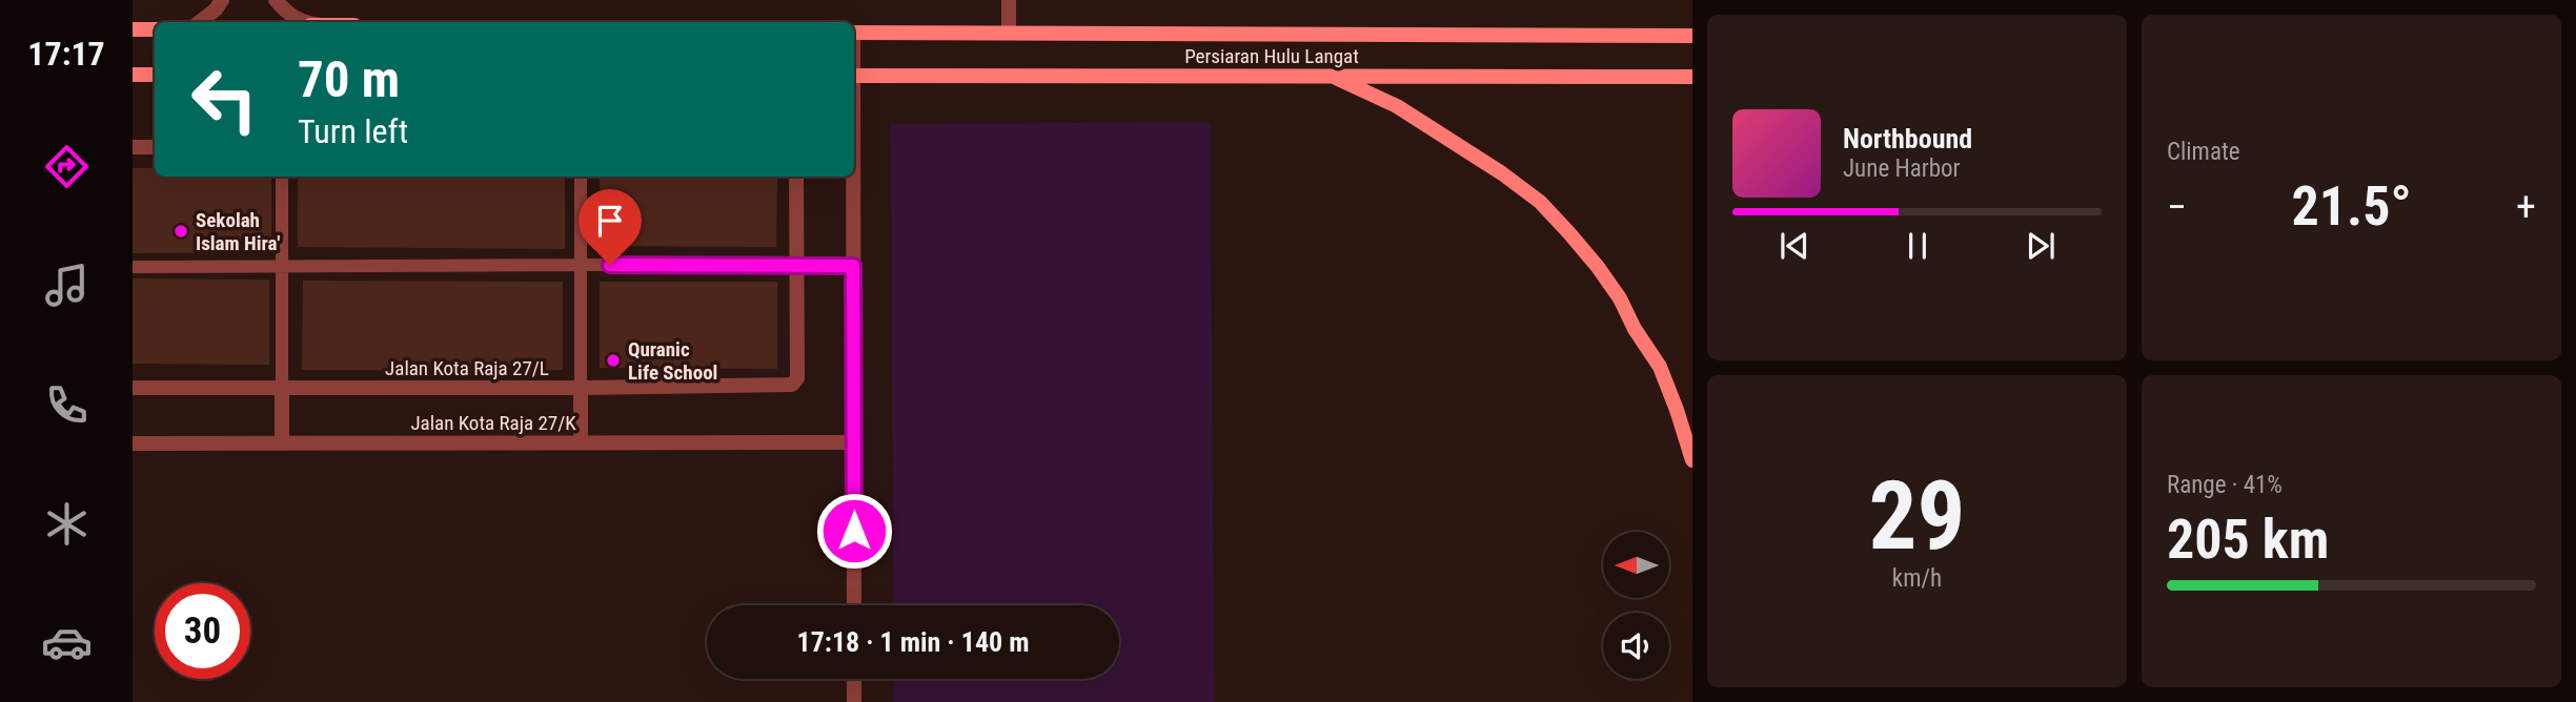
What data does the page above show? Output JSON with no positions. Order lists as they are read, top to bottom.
{
  "streets": {
    "main road": ["Persiaran Hulu Langat"],
    "street": ["Jalan Kota Raja 27/L", "Jalan Kota Raja 27/K"]
  },
  "places": ["Sekolah Islam Hira'", "Quranic Life School"],
  "north": "left",
  "page": {
    "tabs": "17:17",
    "tile": [
      "Climate",
      ["29", "km/h"],
      ["Range · 41%", "205 km"]
    ],
    "turn": ["70 m", "Turn left"],
    "song": ["Northbound", "June Harbor"],
    "heat": ["−", "21.5°", "+"],
    "limit": "30",
    "trip": "17:18 · 1 min · 140 m"
  }
}
